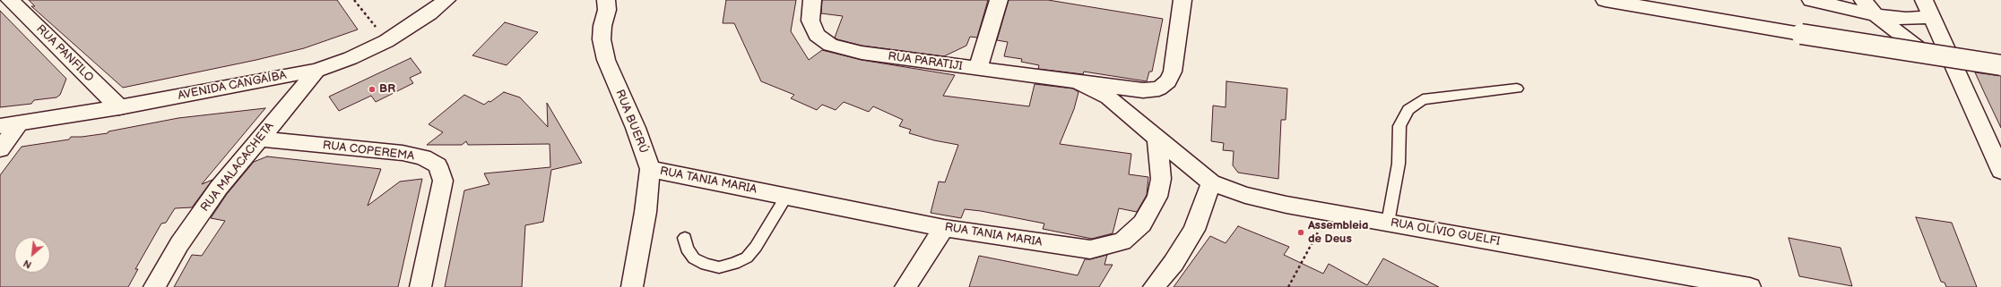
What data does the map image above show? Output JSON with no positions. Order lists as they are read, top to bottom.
{
  "streets": {
    "street": [
      "RUA PANFILO",
      "RUA PARATIJI",
      "AVENIDA CANGAÍBA",
      "RUA BUERÚ",
      "RUA COPEREMA",
      "RUA MALACACHETA",
      "RUA TANIA MARIA",
      "RUA OLÍVIO GUELFI"
    ]
  },
  "crossings": [
    ["RUA PANFILO", "AVENIDA CANGAÍBA"],
    ["AVENIDA CANGAÍBA", "RUA MALACACHETA"],
    ["RUA BUERÚ", "RUA TANIA MARIA"],
    ["RUA COPEREMA", "RUA MALACACHETA"],
    ["RUA TANIA MARIA", "RUA OLÍVIO GUELFI"]
  ],
  "places": ["BR", "Assembleia de Deus"],
  "north": "bottom left"
}
